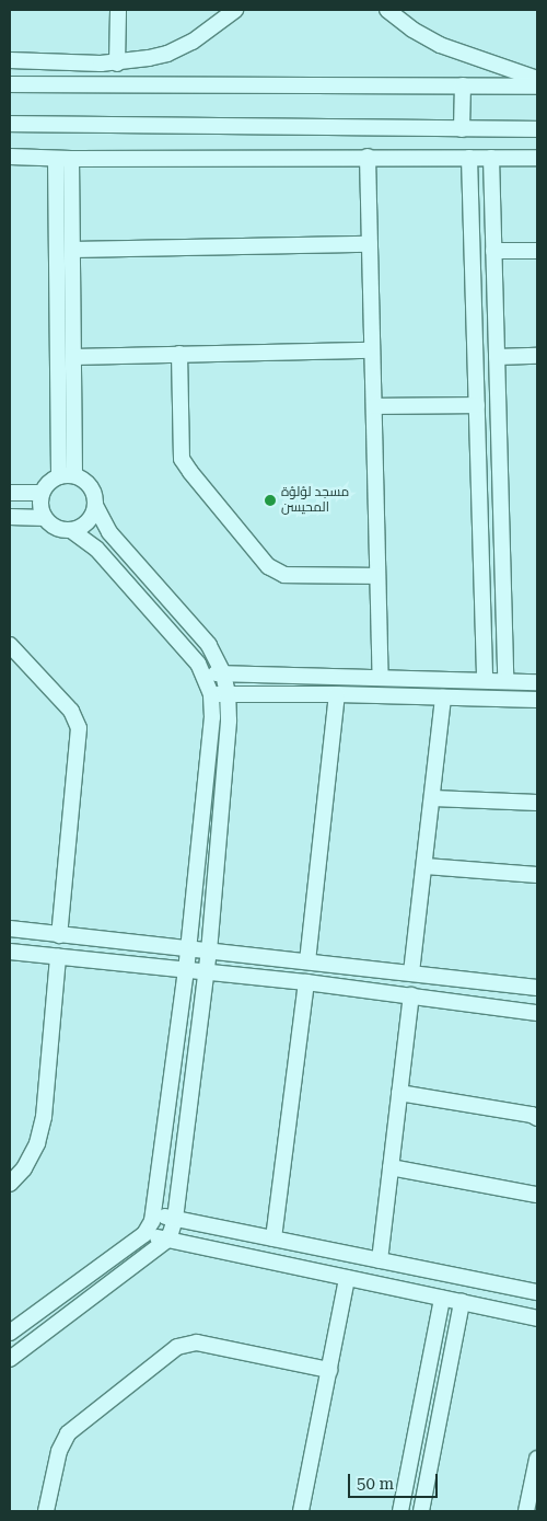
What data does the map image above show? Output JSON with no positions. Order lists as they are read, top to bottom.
{
  "places": ["مسجد لؤلؤة المحيسن"],
  "scale_bar": "50 m"
}
